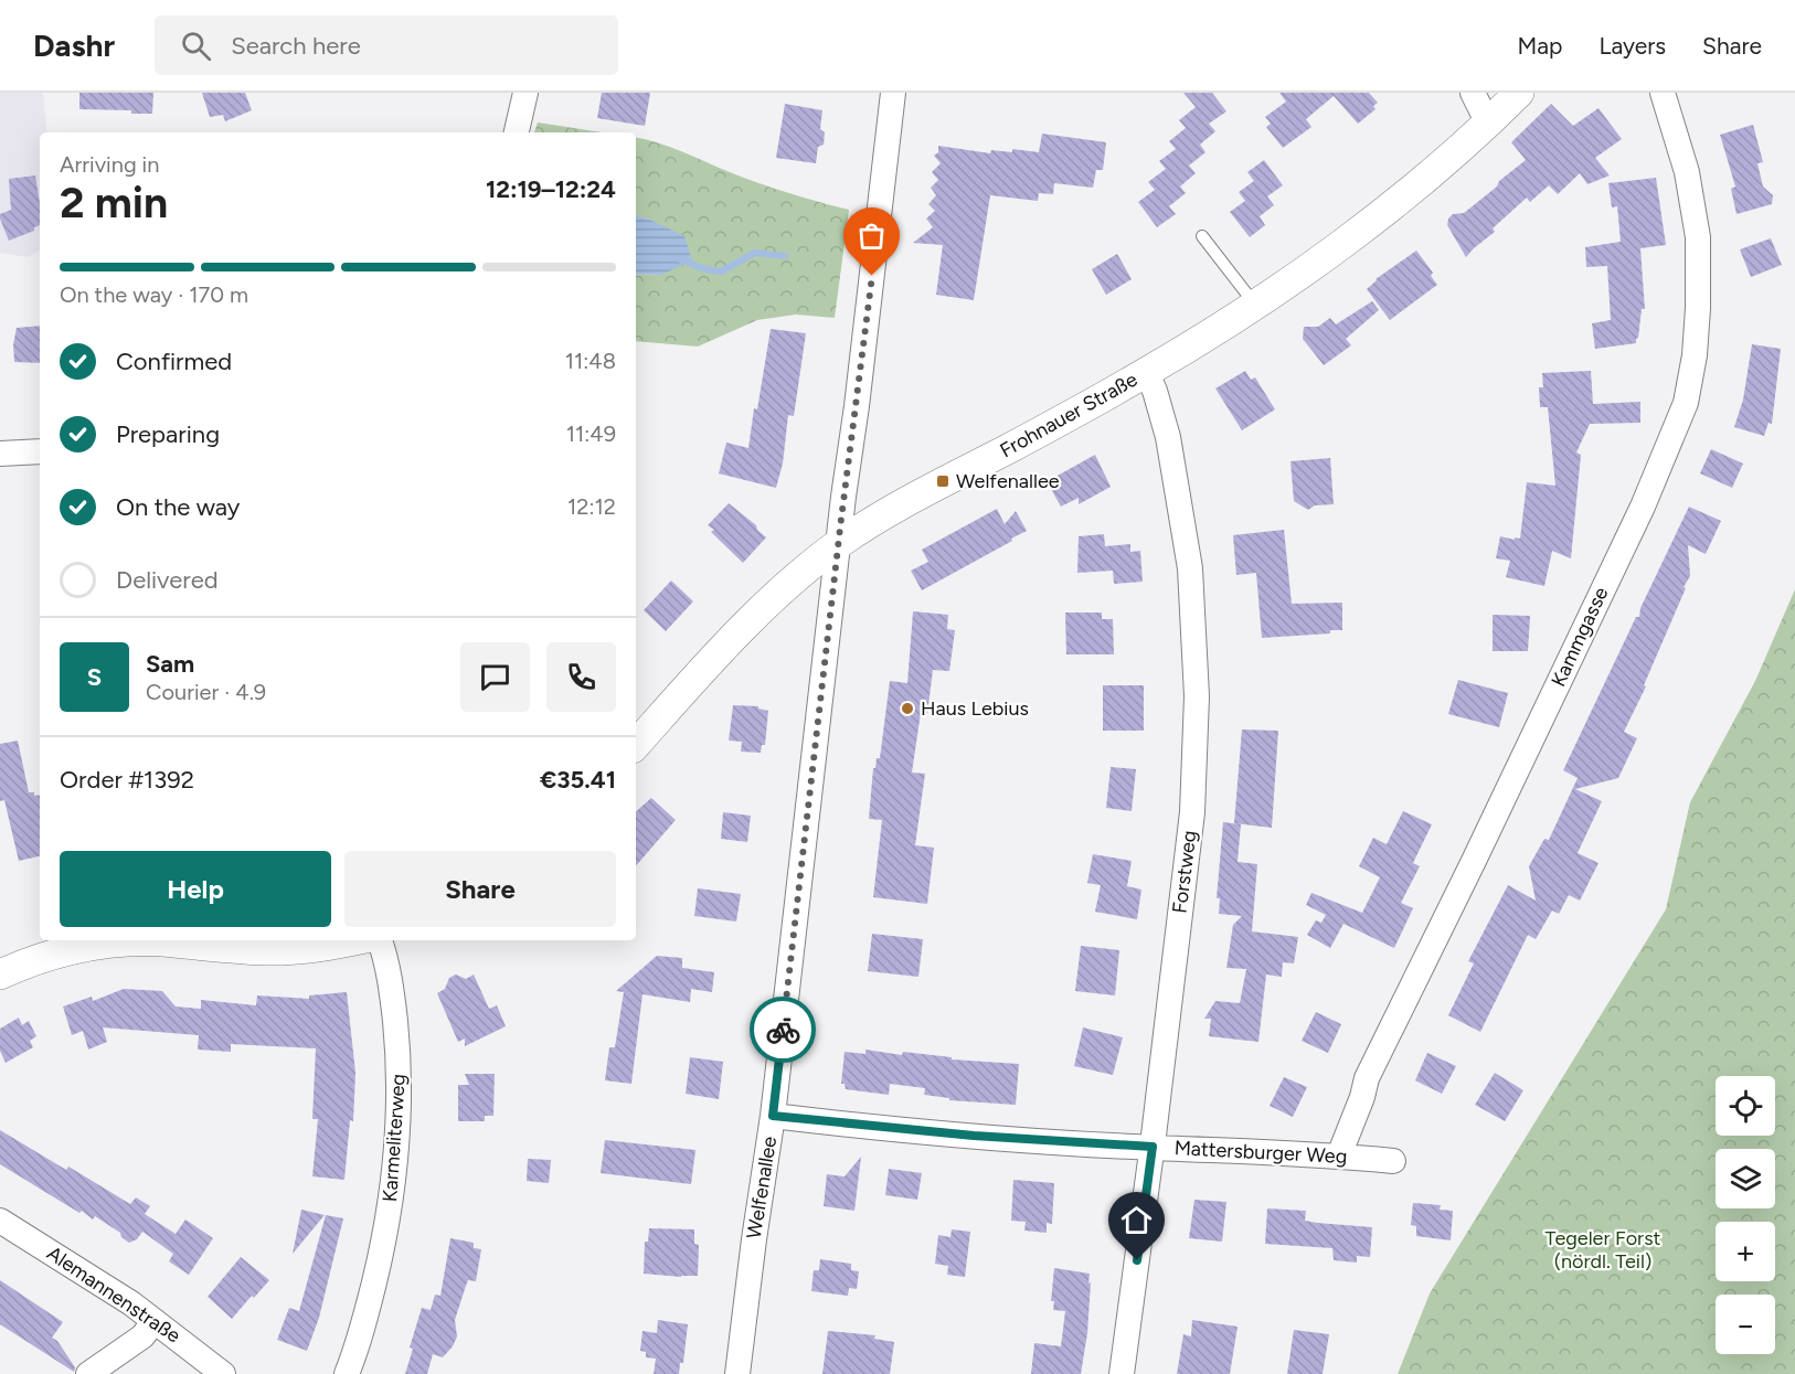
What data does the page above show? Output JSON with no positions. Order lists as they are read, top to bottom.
{
  "streets": {
    "street": [
      "Frohnauer Straße",
      "Kammgasse",
      "Forstweg",
      "Karmeliterweg",
      "Mattersburger Weg",
      "Welfenallee",
      "Alemannenstraße"
    ]
  },
  "crossings": [
    ["Frohnauer Straße", "Forstweg"],
    ["Frohnauer Straße", "Welfenallee"],
    ["Kammgasse", "Mattersburger Weg"],
    ["Forstweg", "Mattersburger Weg"],
    ["Mattersburger Weg", "Welfenallee"]
  ],
  "parks": ["Tegeler Forst (nördl. Teil)"],
  "places": {
    "transit": ["Welfenallee"],
    "other": ["Haus Lebius"]
  },
  "page": {
    "header": "Dashr",
    "search": "Search here",
    "nav": ["Map", "Layers", "Share"],
    "heading": ["2 min", "Arriving in", "12:19–12:24"],
    "panel": [
      "Sam",
      "Courier · 4.9",
      "Order #1392",
      "€35.41"
    ],
    "bar": "On the way · 170 m",
    "list": [
      ["Confirmed", "11:48"],
      ["Preparing", "11:49"],
      ["On the way", "12:12"],
      "Delivered"
    ],
    "round": "S",
    "buttons": ["Help", "Share"],
    "map_buttons": ["+", "−"]
  }
}
